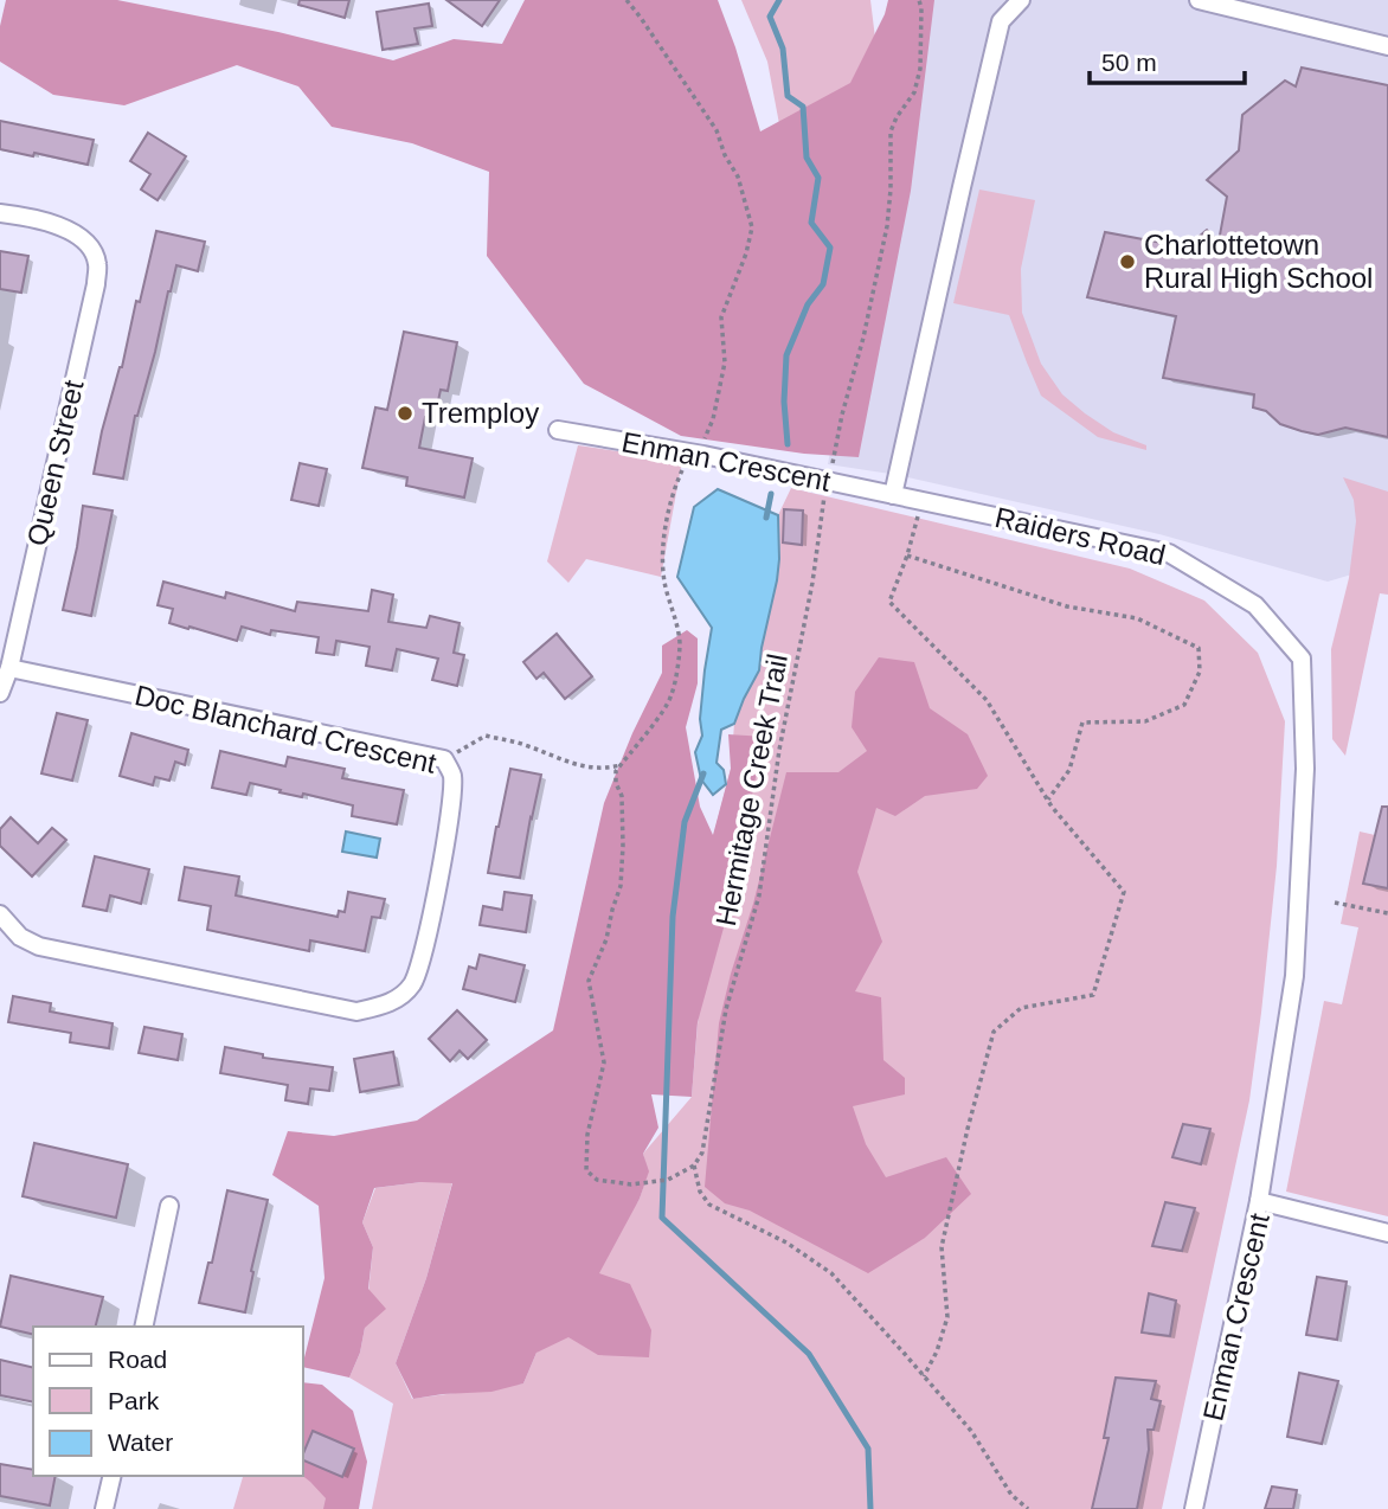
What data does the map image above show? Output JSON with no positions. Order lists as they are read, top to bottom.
{
  "streets": {
    "street": [
      "Enman Crescent",
      "Queen Street",
      "Raiders Road",
      "Doc Blanchard Crescent"
    ],
    "path": ["Hermitage Creek Trail"]
  },
  "crossings": [
    ["Enman Crescent", "Raiders Road"],
    ["Queen Street", "Doc Blanchard Crescent"]
  ],
  "places": ["Charlottetown Rural High School", "Tremploy"],
  "legend": ["Road", "Park", "Water"],
  "scale_bar": "50 m"
}
